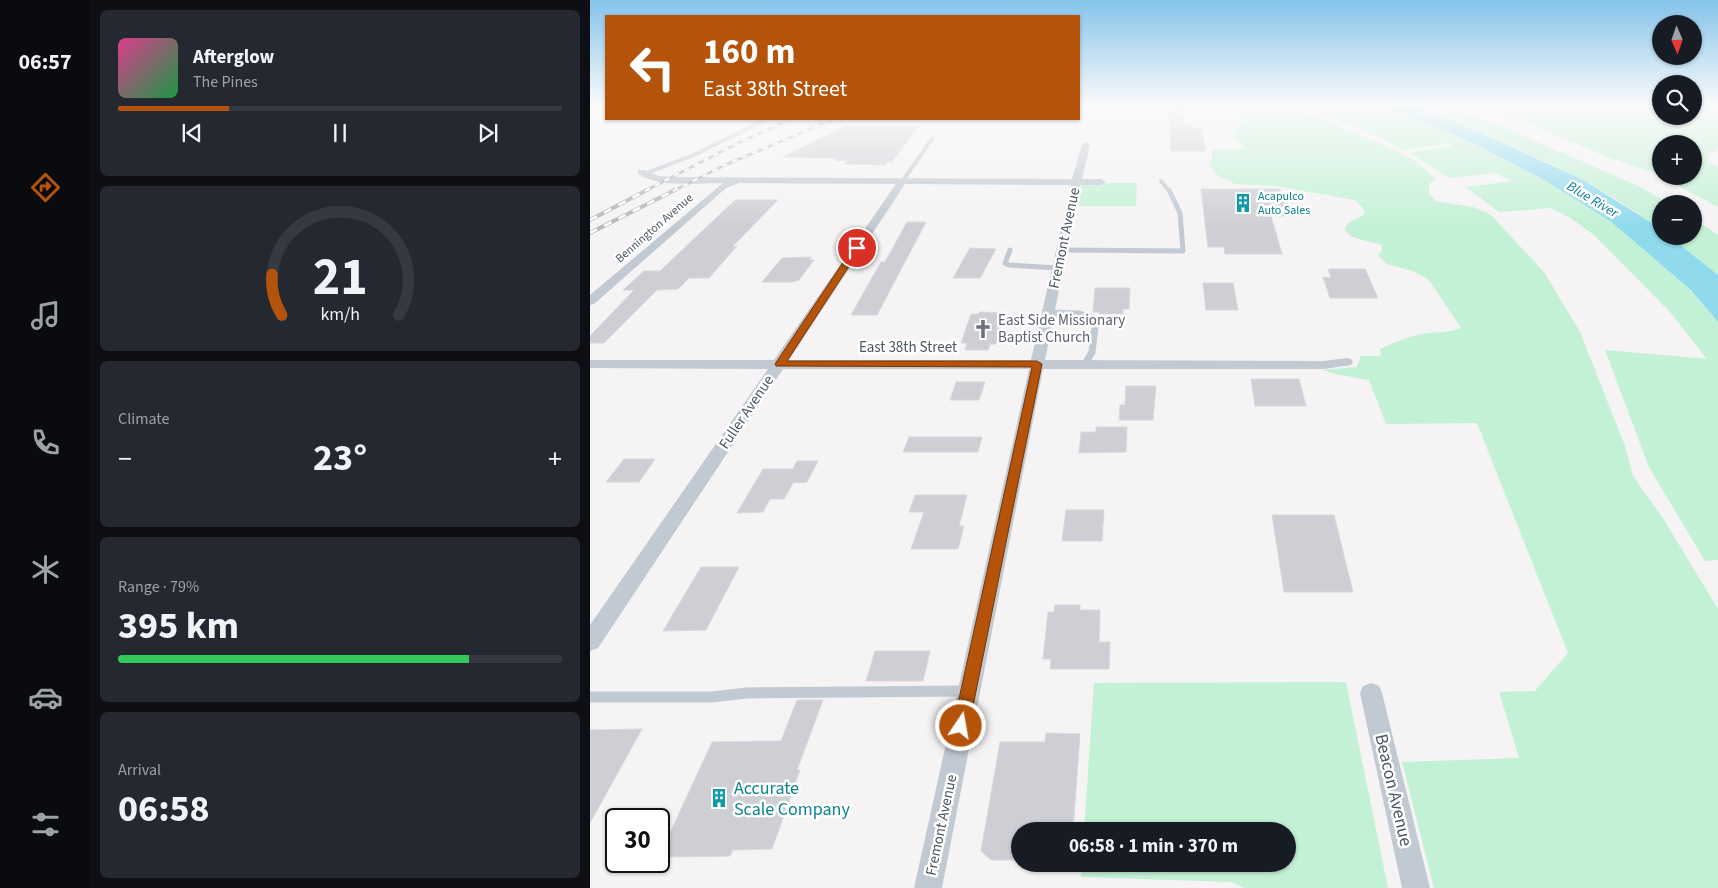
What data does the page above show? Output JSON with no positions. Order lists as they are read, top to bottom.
{
  "streets": {
    "street": [
      "Bennington Avenue",
      "Fremont Avenue",
      "East 38th Street",
      "Fuller Avenue",
      "Beacon Avenue"
    ]
  },
  "crossings": [
    ["Fremont Avenue", "East 38th Street"],
    ["East 38th Street", "Fuller Avenue"]
  ],
  "water": ["Blue River"],
  "places": {
    "building": ["Acapulco Auto Sales", "Accurate Scale Company"],
    "church": ["East Side Missionary Baptist Church"]
  },
  "north": "bottom",
  "page": {
    "tabs": "06:57",
    "map_buttons": ["+", "−"],
    "turn": ["160 m", "East 38th Street"],
    "song": ["Afterglow", "The Pines"],
    "tile": [
      "Climate",
      ["Range · 79%", "395 km"],
      ["Arrival", "06:58"]
    ],
    "heat": ["−", "23°", "+"],
    "limit": "30",
    "trip": "06:58 · 1 min · 370 m",
    "gauge": ["21", "km/h"]
  }
}
